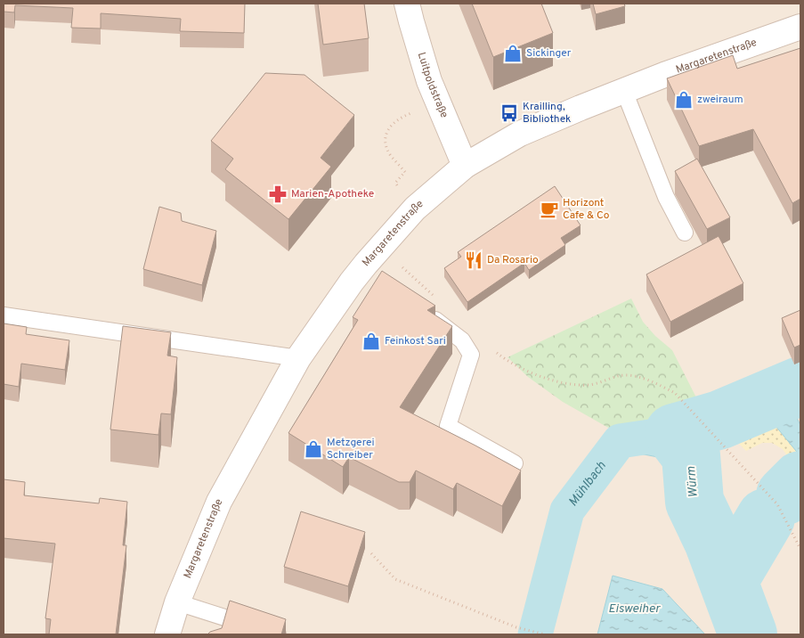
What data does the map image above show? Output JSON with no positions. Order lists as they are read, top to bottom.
{
  "streets": {
    "street": ["Margaretenstraße", "Luitpoldstraße"]
  },
  "crossings": [
    ["Margaretenstraße", "Luitpoldstraße"]
  ],
  "water": ["Würm", "Mühlbach", "Eisweiher"],
  "places": {
    "shop": [
      "Sickinger",
      "zweiraum",
      "Feinkost Sari",
      "Metzgerei Schreiber"
    ],
    "bus stop": ["Krailling, Bibliothek"],
    "pharmacy": ["Marien-Apotheke"],
    "cafe": ["Horizont Cafe & Co"],
    "restaurant": ["Da Rosario"]
  }
}
